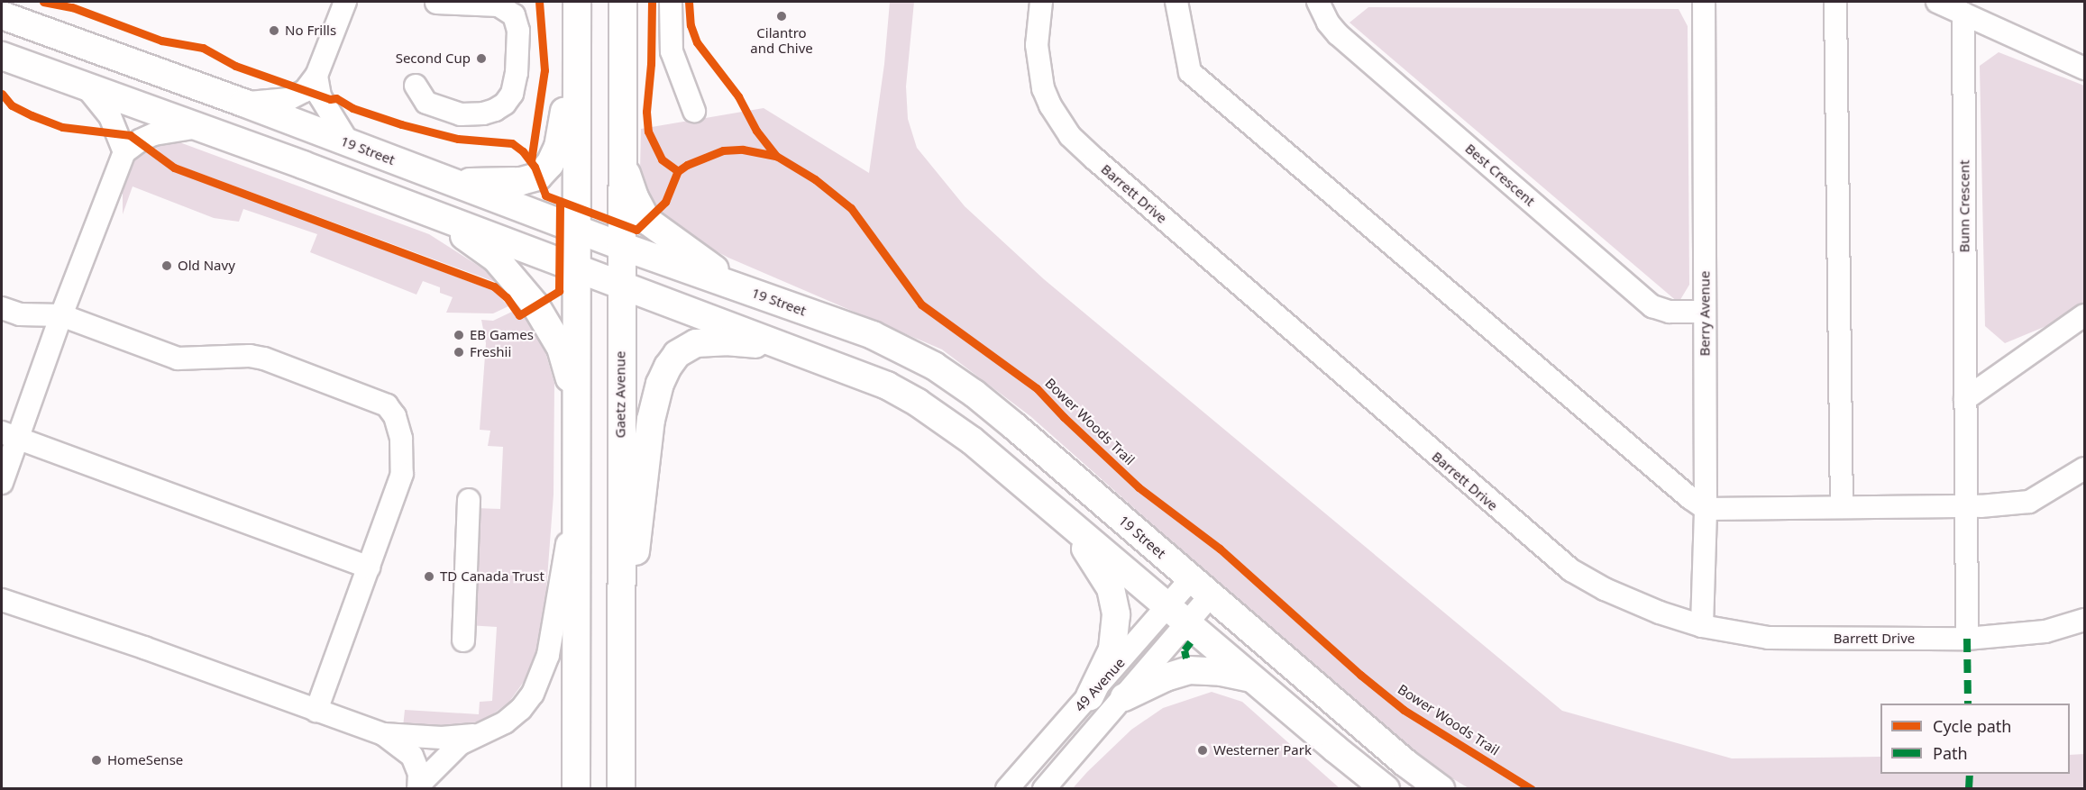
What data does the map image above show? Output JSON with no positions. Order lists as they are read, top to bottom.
{
  "streets": {
    "main road": ["19 Street", "Gaetz Avenue"],
    "street": [
      "Best Crescent",
      "Barrett Drive",
      "Bunn Crescent",
      "Berry Avenue",
      "49 Avenue"
    ],
    "cycle path": ["Bower Woods Trail"]
  },
  "crossings": [
    ["19 Street", "Gaetz Avenue"],
    ["19 Street", "49 Avenue"],
    ["Best Crescent", "Berry Avenue"],
    ["Barrett Drive", "Bunn Crescent"],
    ["Barrett Drive", "Berry Avenue"]
  ],
  "places": [
    "Cilantro and Chive",
    "No Frills",
    "Second Cup",
    "Old Navy",
    "EB Games",
    "Freshii",
    "TD Canada Trust",
    "Westerner Park",
    "HomeSense"
  ],
  "legend": ["Cycle path", "Path"]
}
